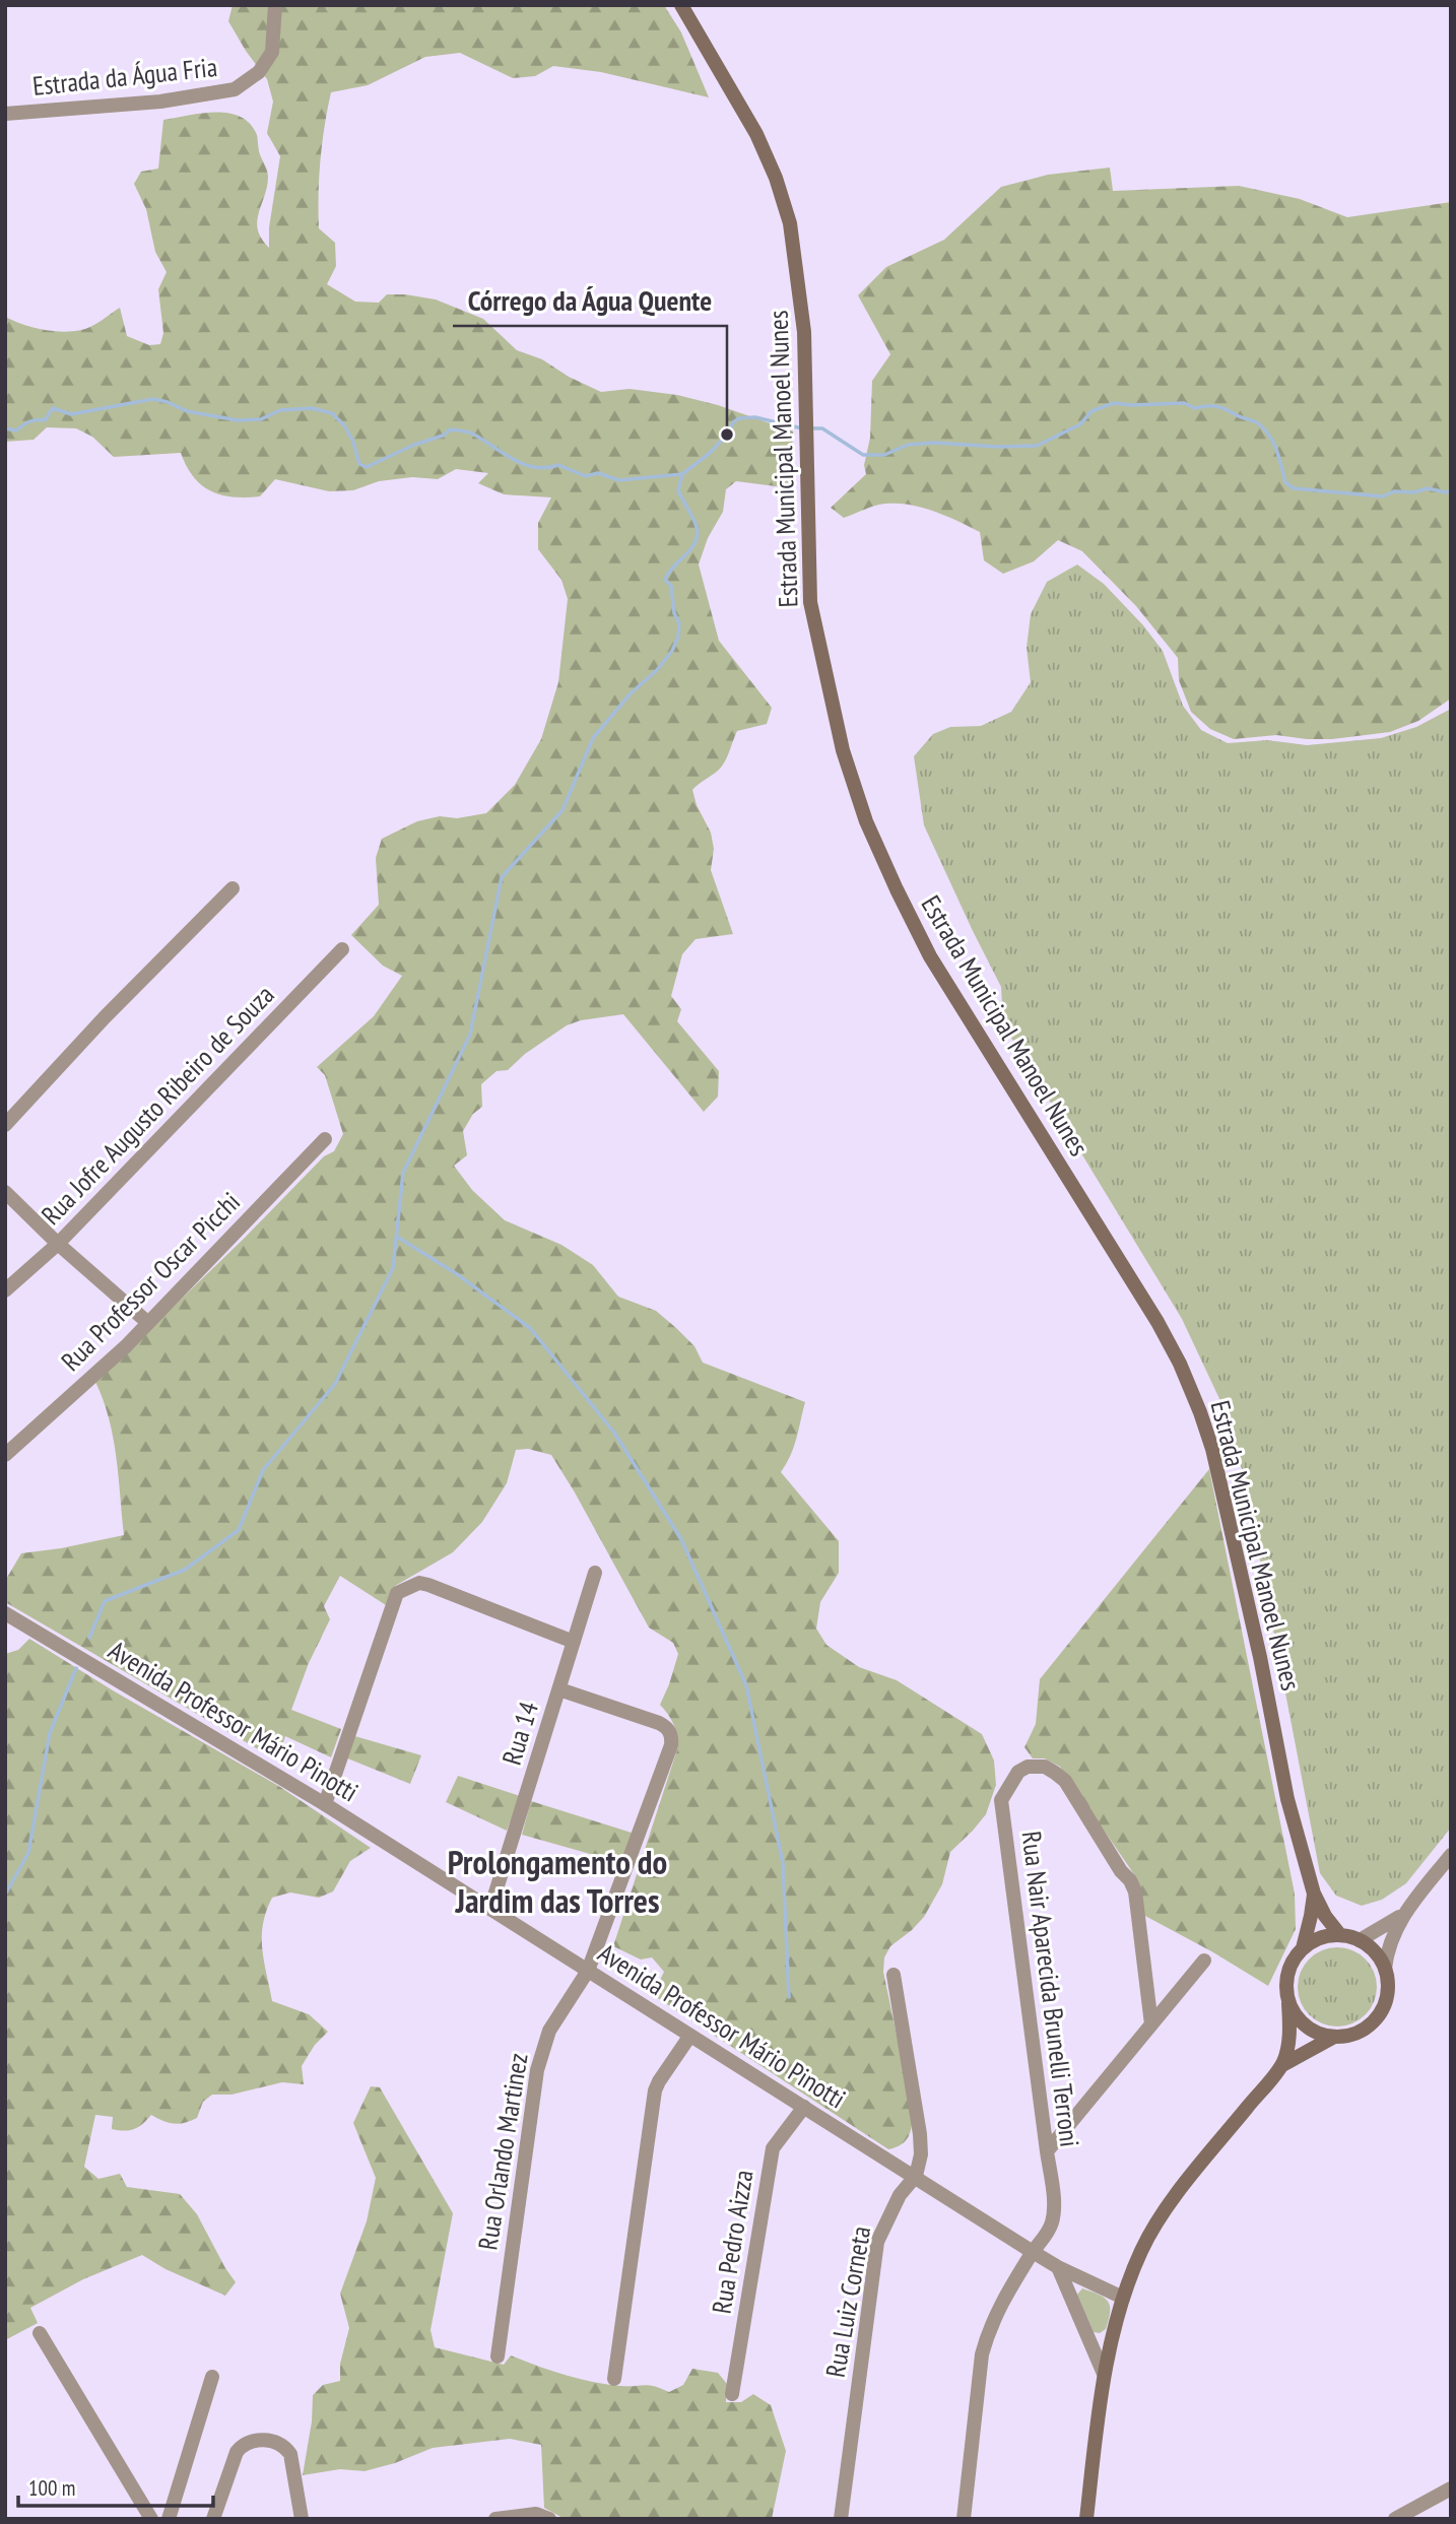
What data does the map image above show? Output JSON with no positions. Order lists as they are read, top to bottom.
{
  "streets": {
    "main road": ["Estrada Municipal Manoel Nunes"],
    "street": [
      "Estrada da Água Fria",
      "Rua Jofre Augusto Ribeiro de Souza",
      "Rua Professor Oscar Picchi",
      "Avenida Professor Mário Pinotti",
      "Rua 14",
      "Rua Nair Aparecida Brunelli Terroni",
      "Rua Orlando Martinez",
      "Rua Pedro Aizza",
      "Rua Luiz Corneta"
    ]
  },
  "crossings": [
    ["Avenida Professor Mário Pinotti", "Rua 14"],
    ["Avenida Professor Mário Pinotti", "Rua Nair Aparecida Brunelli Terroni"],
    ["Avenida Professor Mário Pinotti", "Rua Orlando Martinez"],
    ["Avenida Professor Mário Pinotti", "Rua Pedro Aizza"],
    ["Avenida Professor Mário Pinotti", "Rua Luiz Corneta"],
    ["Rua 14", "Rua Orlando Martinez"]
  ],
  "districts": ["Prolongamento do Jardim das Torres"],
  "places": ["Córrego da Água Quente"],
  "scale_bar": "100 m"
}
